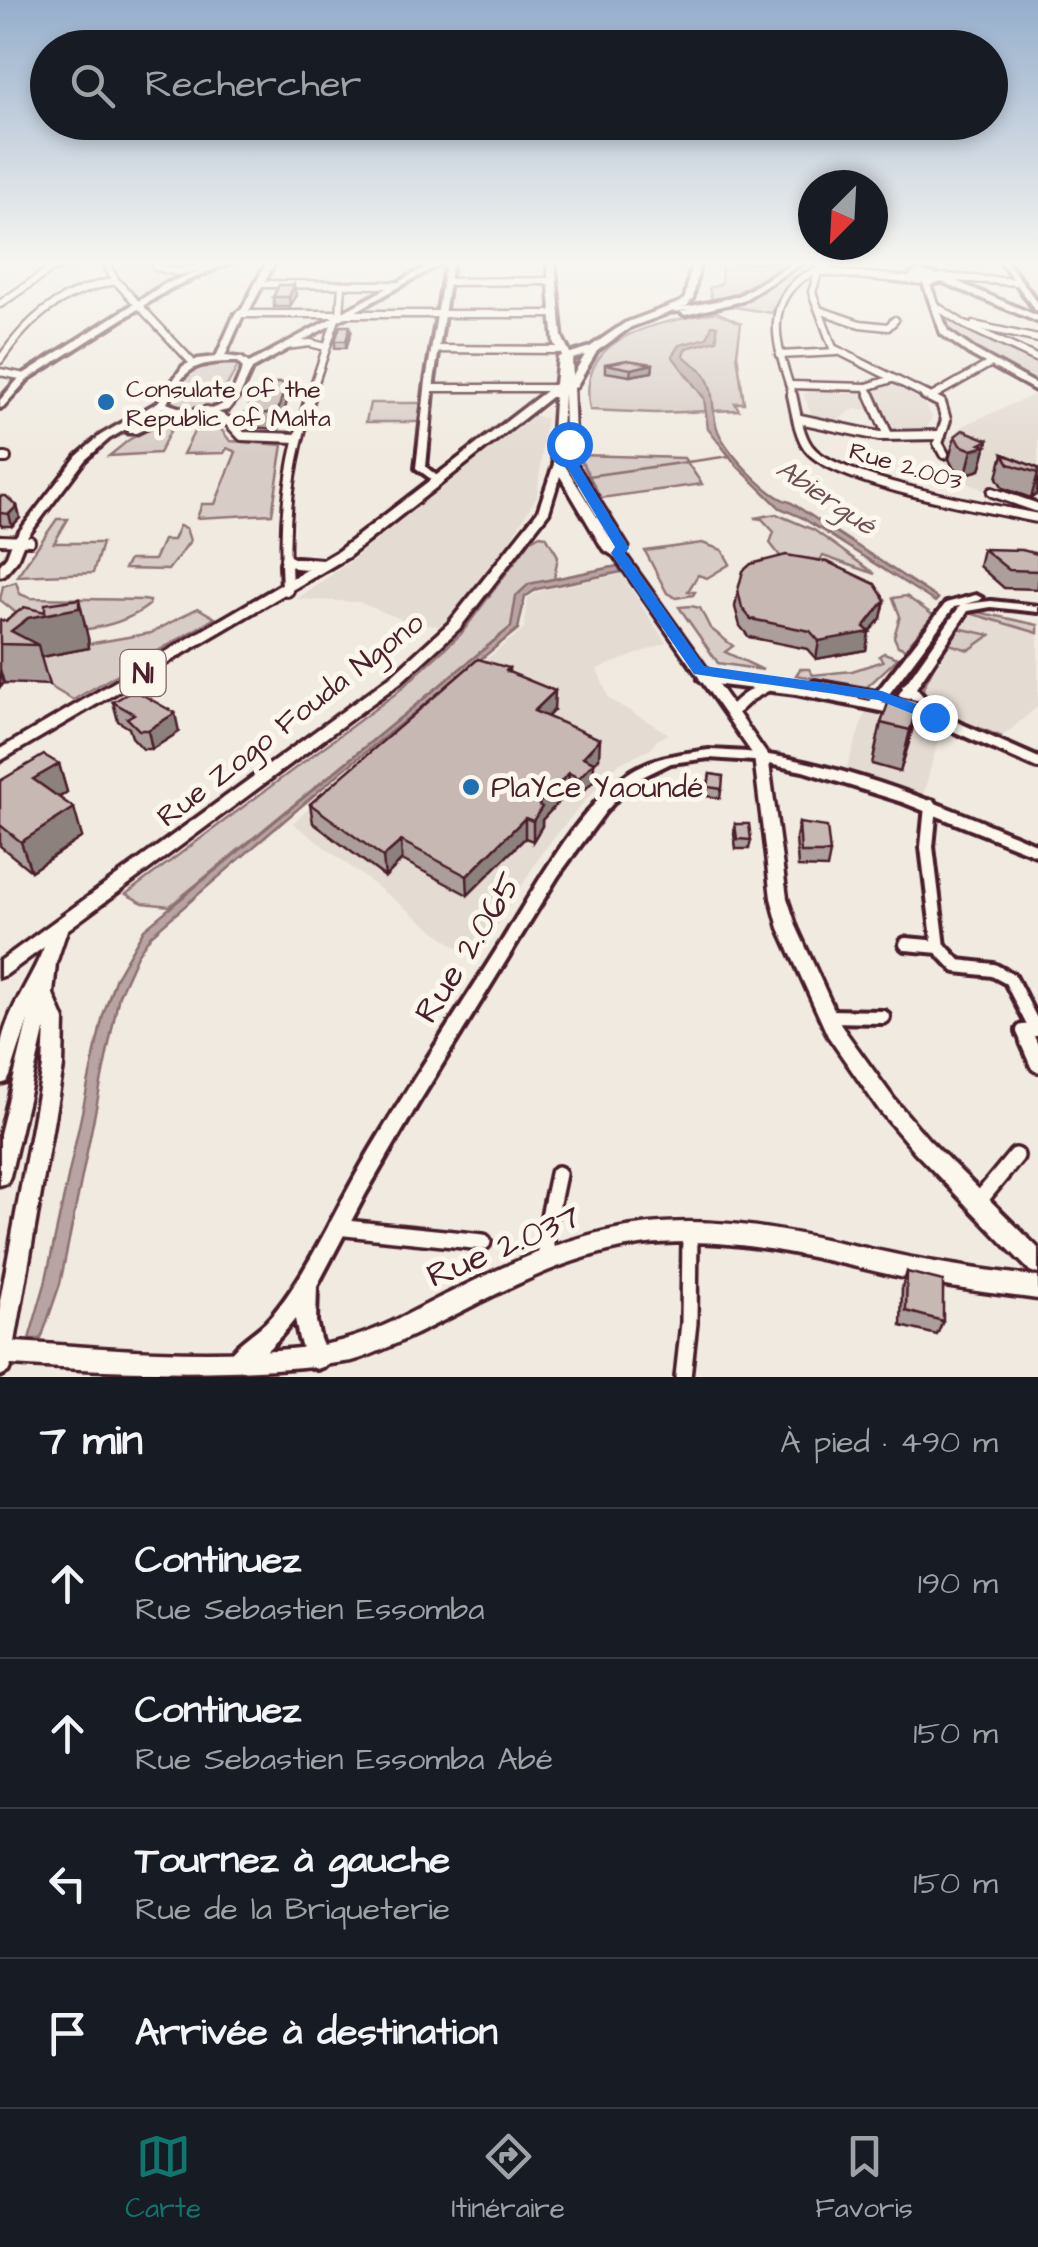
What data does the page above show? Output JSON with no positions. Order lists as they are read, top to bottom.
{
  "streets": {
    "main road": ["N1", "Rue Zogo Fouda Ngono", "Rue 2.037"],
    "street": ["Rue 2.003", "Rue 2.065"]
  },
  "crossings": [
    ["N1", "Rue Zogo Fouda Ngono"],
    ["Rue 2.065", "Rue 2.037"]
  ],
  "water": ["Abiergué"],
  "places": ["Consulate of the Republic of Malta", "PlaYce Yaoundé"],
  "north": "bottom left",
  "page": {
    "search": "Rechercher",
    "heading": ["7 min", "À pied · 490 m"],
    "list": [
      ["Continuez", "Rue Sebastien Essomba", "190 m"],
      ["Continuez", "Rue Sebastien Essomba Abé", "150 m"],
      ["Tournez à gauche", "Rue de la Briqueterie", "150 m"],
      "Arrivée à destination"
    ],
    "nav": ["Carte", "Itinéraire", "Favoris"]
  }
}
